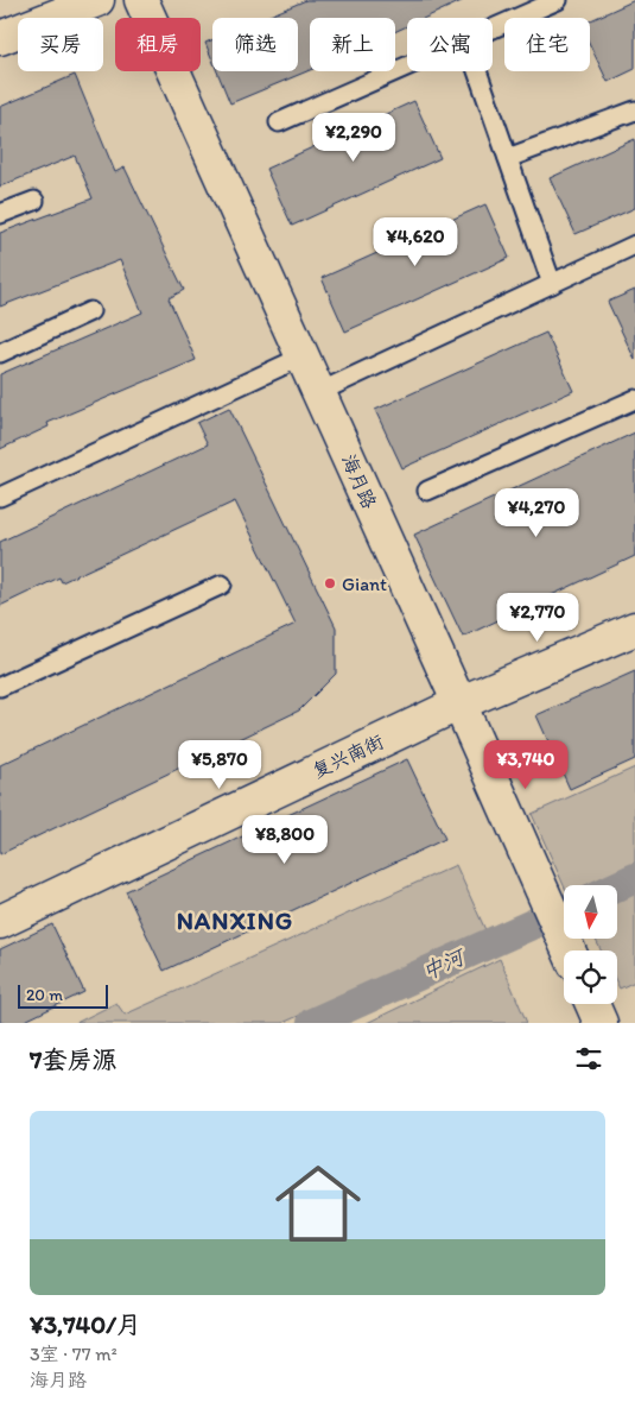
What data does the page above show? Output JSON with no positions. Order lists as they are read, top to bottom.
{
  "streets": {
    "street": ["海月路", "复兴南街"]
  },
  "crossings": [
    ["海月路", "复兴南街"]
  ],
  "districts": ["NANXING"],
  "water": ["中河"],
  "places": ["Giant"],
  "scale_bar": "20 m",
  "north": "bottom",
  "page": {
    "chip": [
      "买房",
      "租房",
      "筛选",
      "新上",
      "公寓",
      "住宅"
    ],
    "price": [
      "¥2,290",
      "¥4,620",
      "¥4,270",
      "¥2,770",
      "¥5,870",
      "¥3,740",
      "¥8,800"
    ],
    "scale": "20 m",
    "heading": "7套房源",
    "list": [
      {
        "name": "¥3,740/月",
        "note": "3室 · 77 m² · 海月路"
      }
    ]
  }
}
